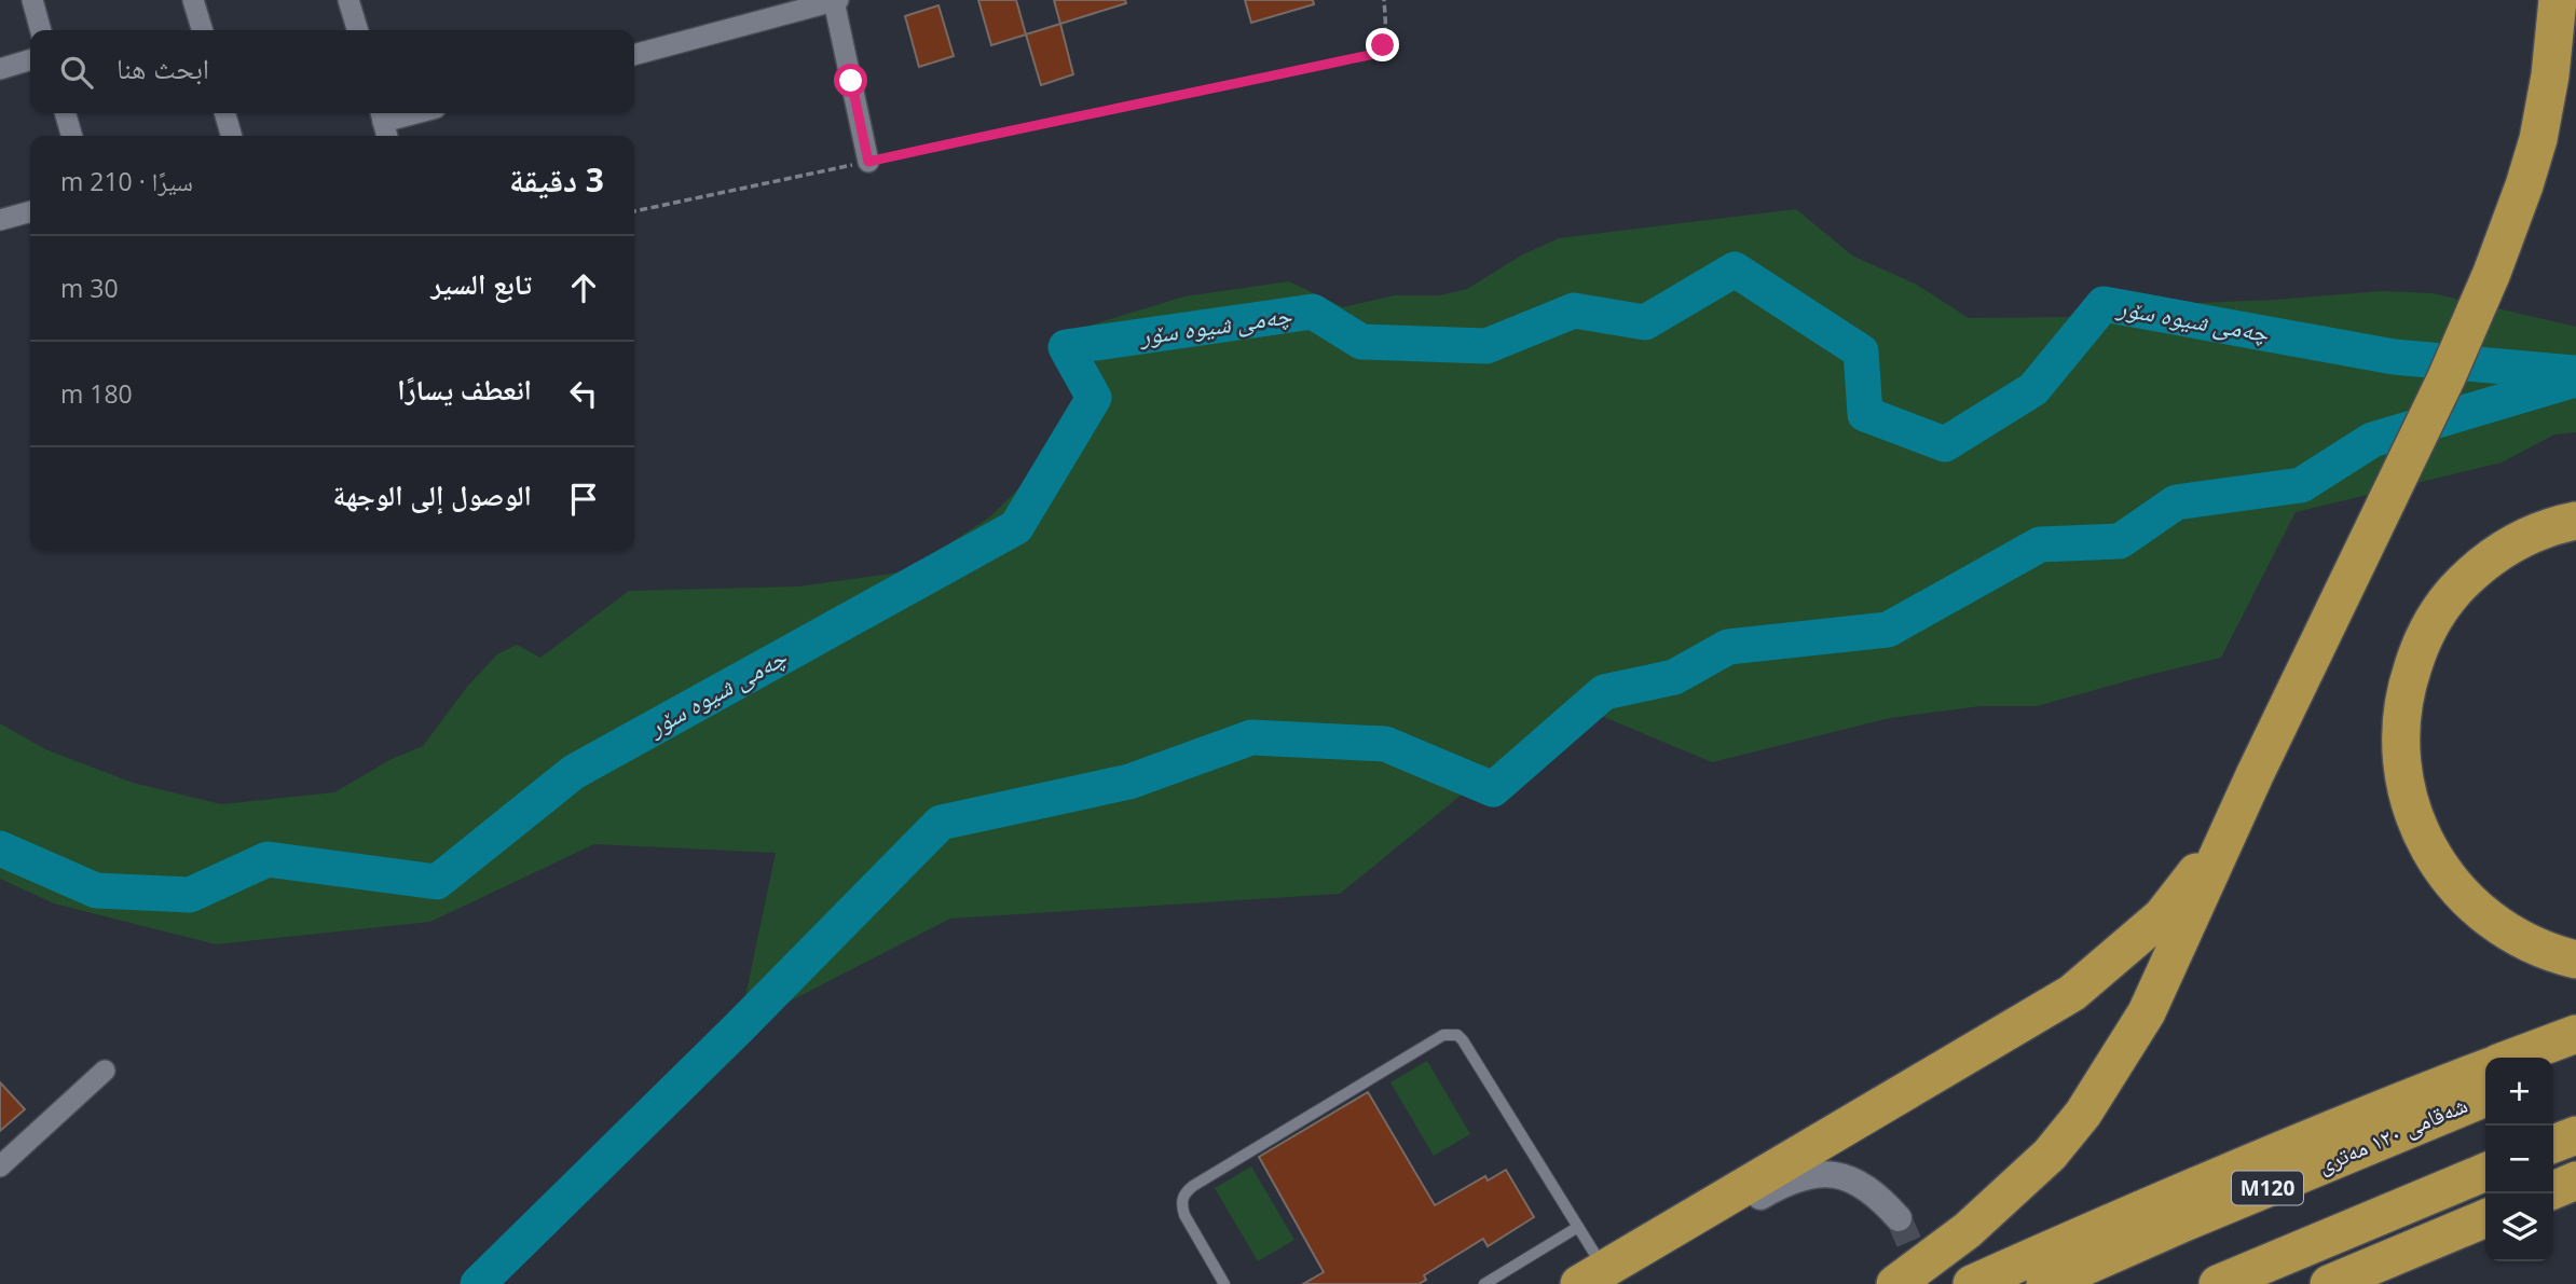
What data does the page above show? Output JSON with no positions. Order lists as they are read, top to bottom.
{
  "streets": {
    "highway": ["شەقامی ١٢٠ مەتری", "M120"]
  },
  "water": ["چەمی شیوە سۆر"],
  "page": {
    "search": "ابحث هنا",
    "heading": ["3 دقيقة", "سيرًا · 210 m"],
    "list": [
      ["تابع السير", "30 m"],
      ["انعطف يسارًا", "180 m"],
      "الوصول إلى الوجهة"
    ],
    "map_buttons": ["+", "−"]
  }
}
